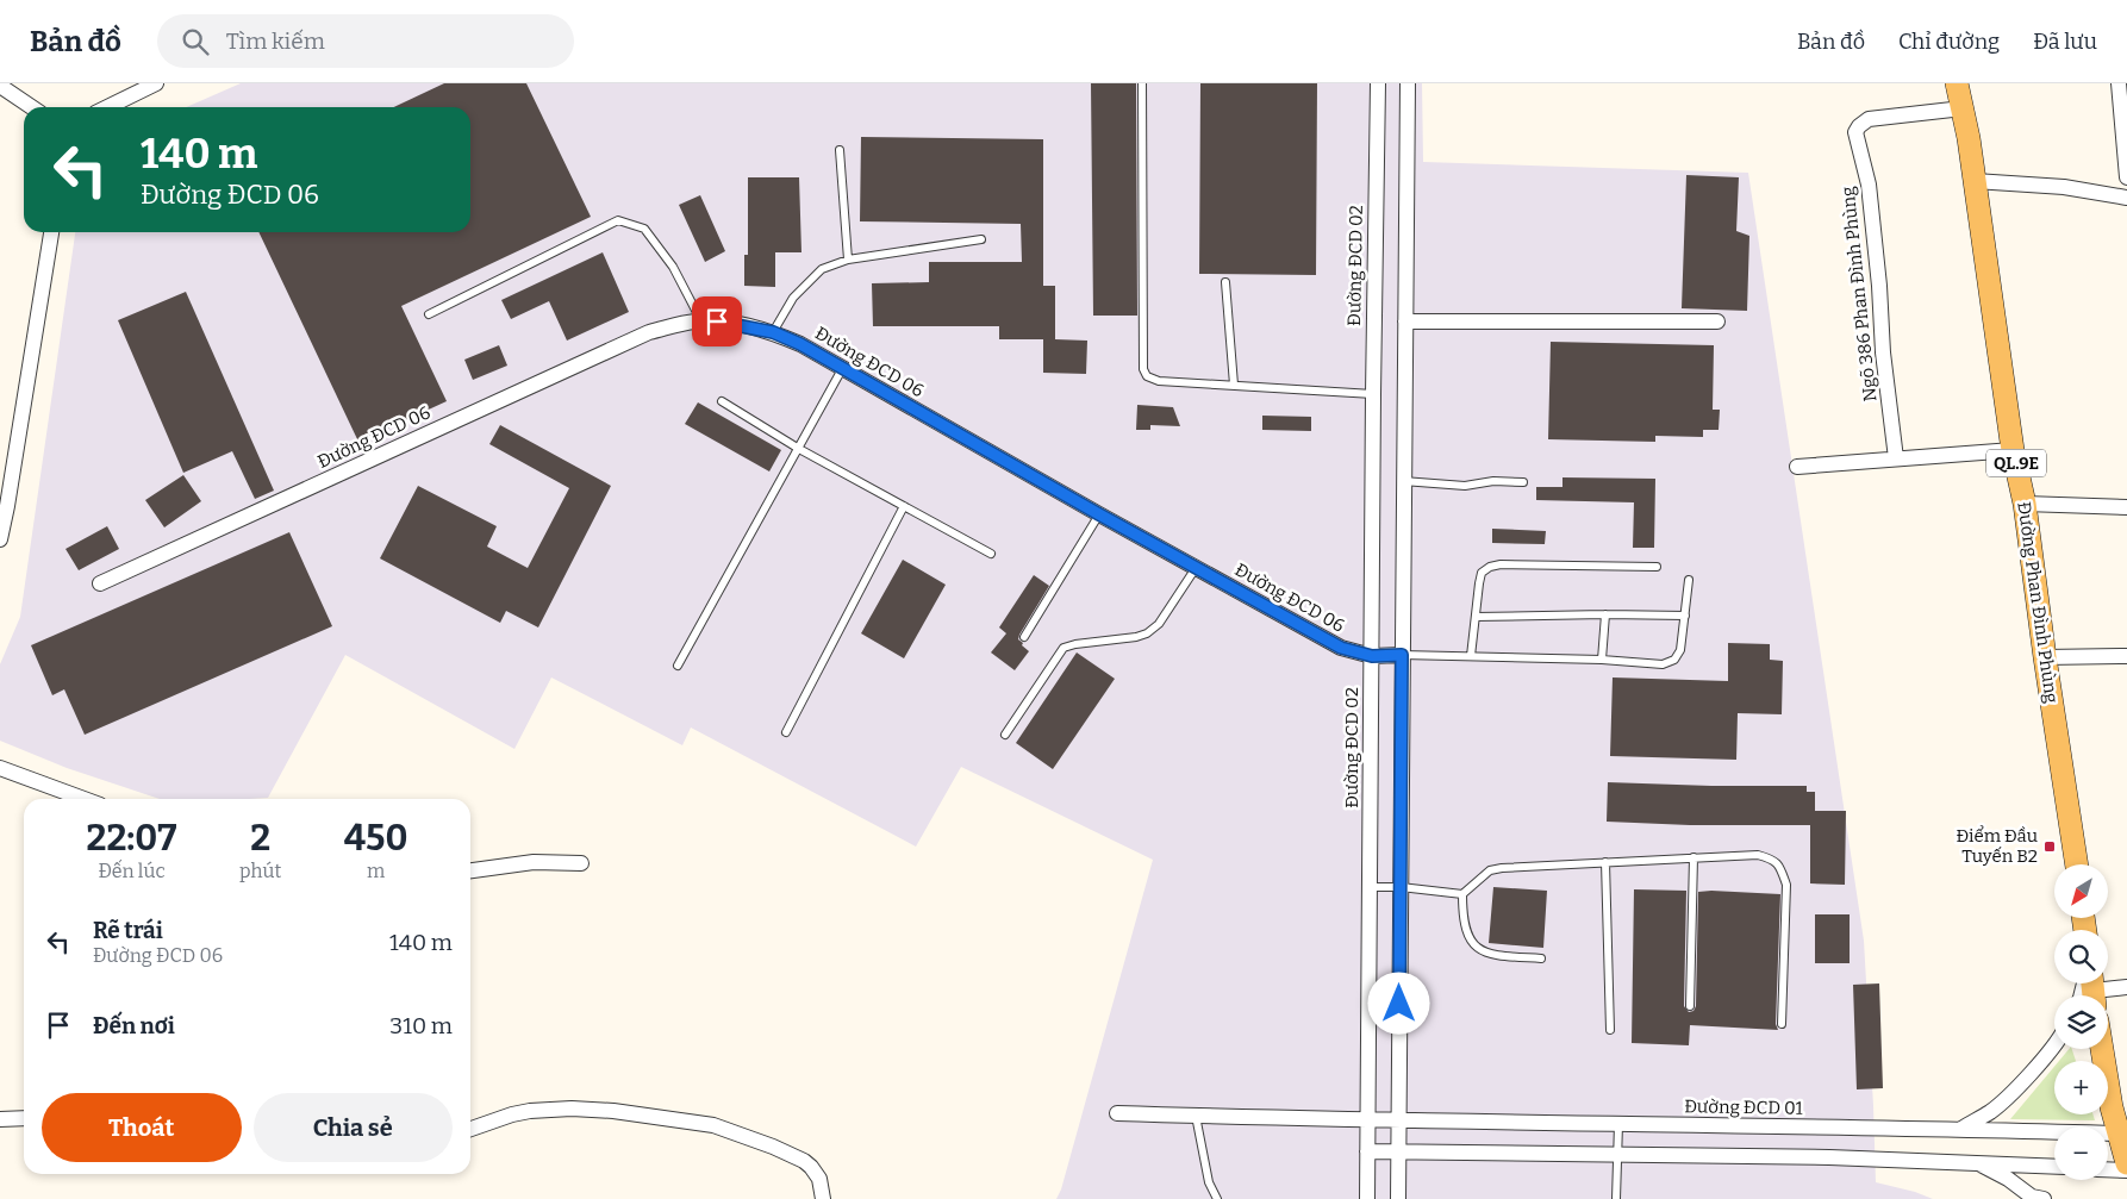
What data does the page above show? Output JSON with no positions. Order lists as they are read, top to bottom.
{
  "streets": {
    "main road": ["QL.9E", "Đường Phan Đình Phùng"],
    "street": [
      "Đường ĐCD 02",
      "Ngõ 386 Phan Đình Phùng",
      "Đường ĐCD 06",
      "Đường ĐCD 01"
    ]
  },
  "crossings": [
    ["Đường ĐCD 02", "Đường ĐCD 06"],
    ["Đường ĐCD 02", "Đường ĐCD 01"],
    ["Ngõ 386 Phan Đình Phùng", "Đường Phan Đình Phùng"]
  ],
  "places": {
    "transit": ["Điểm Đầu Tuyến B2"]
  },
  "north": "bottom left",
  "page": {
    "header": "Bản đồ",
    "search": "Tìm kiếm",
    "nav": ["Bản đồ", "Chỉ đường", "Đã lưu"],
    "turn": ["140 m", "Đường ĐCD 06"],
    "eta": [
      "22:07",
      "Đến lúc",
      "2",
      "phút",
      "450",
      "m"
    ],
    "map_buttons": ["+", "−"],
    "list": [
      {
        "name": "Rẽ trái",
        "note": "Đường ĐCD 06",
        "value": "140 m"
      },
      {
        "name": "Đến nơi",
        "value": "310 m"
      }
    ],
    "buttons": ["Thoát", "Chia sẻ"]
  }
}
